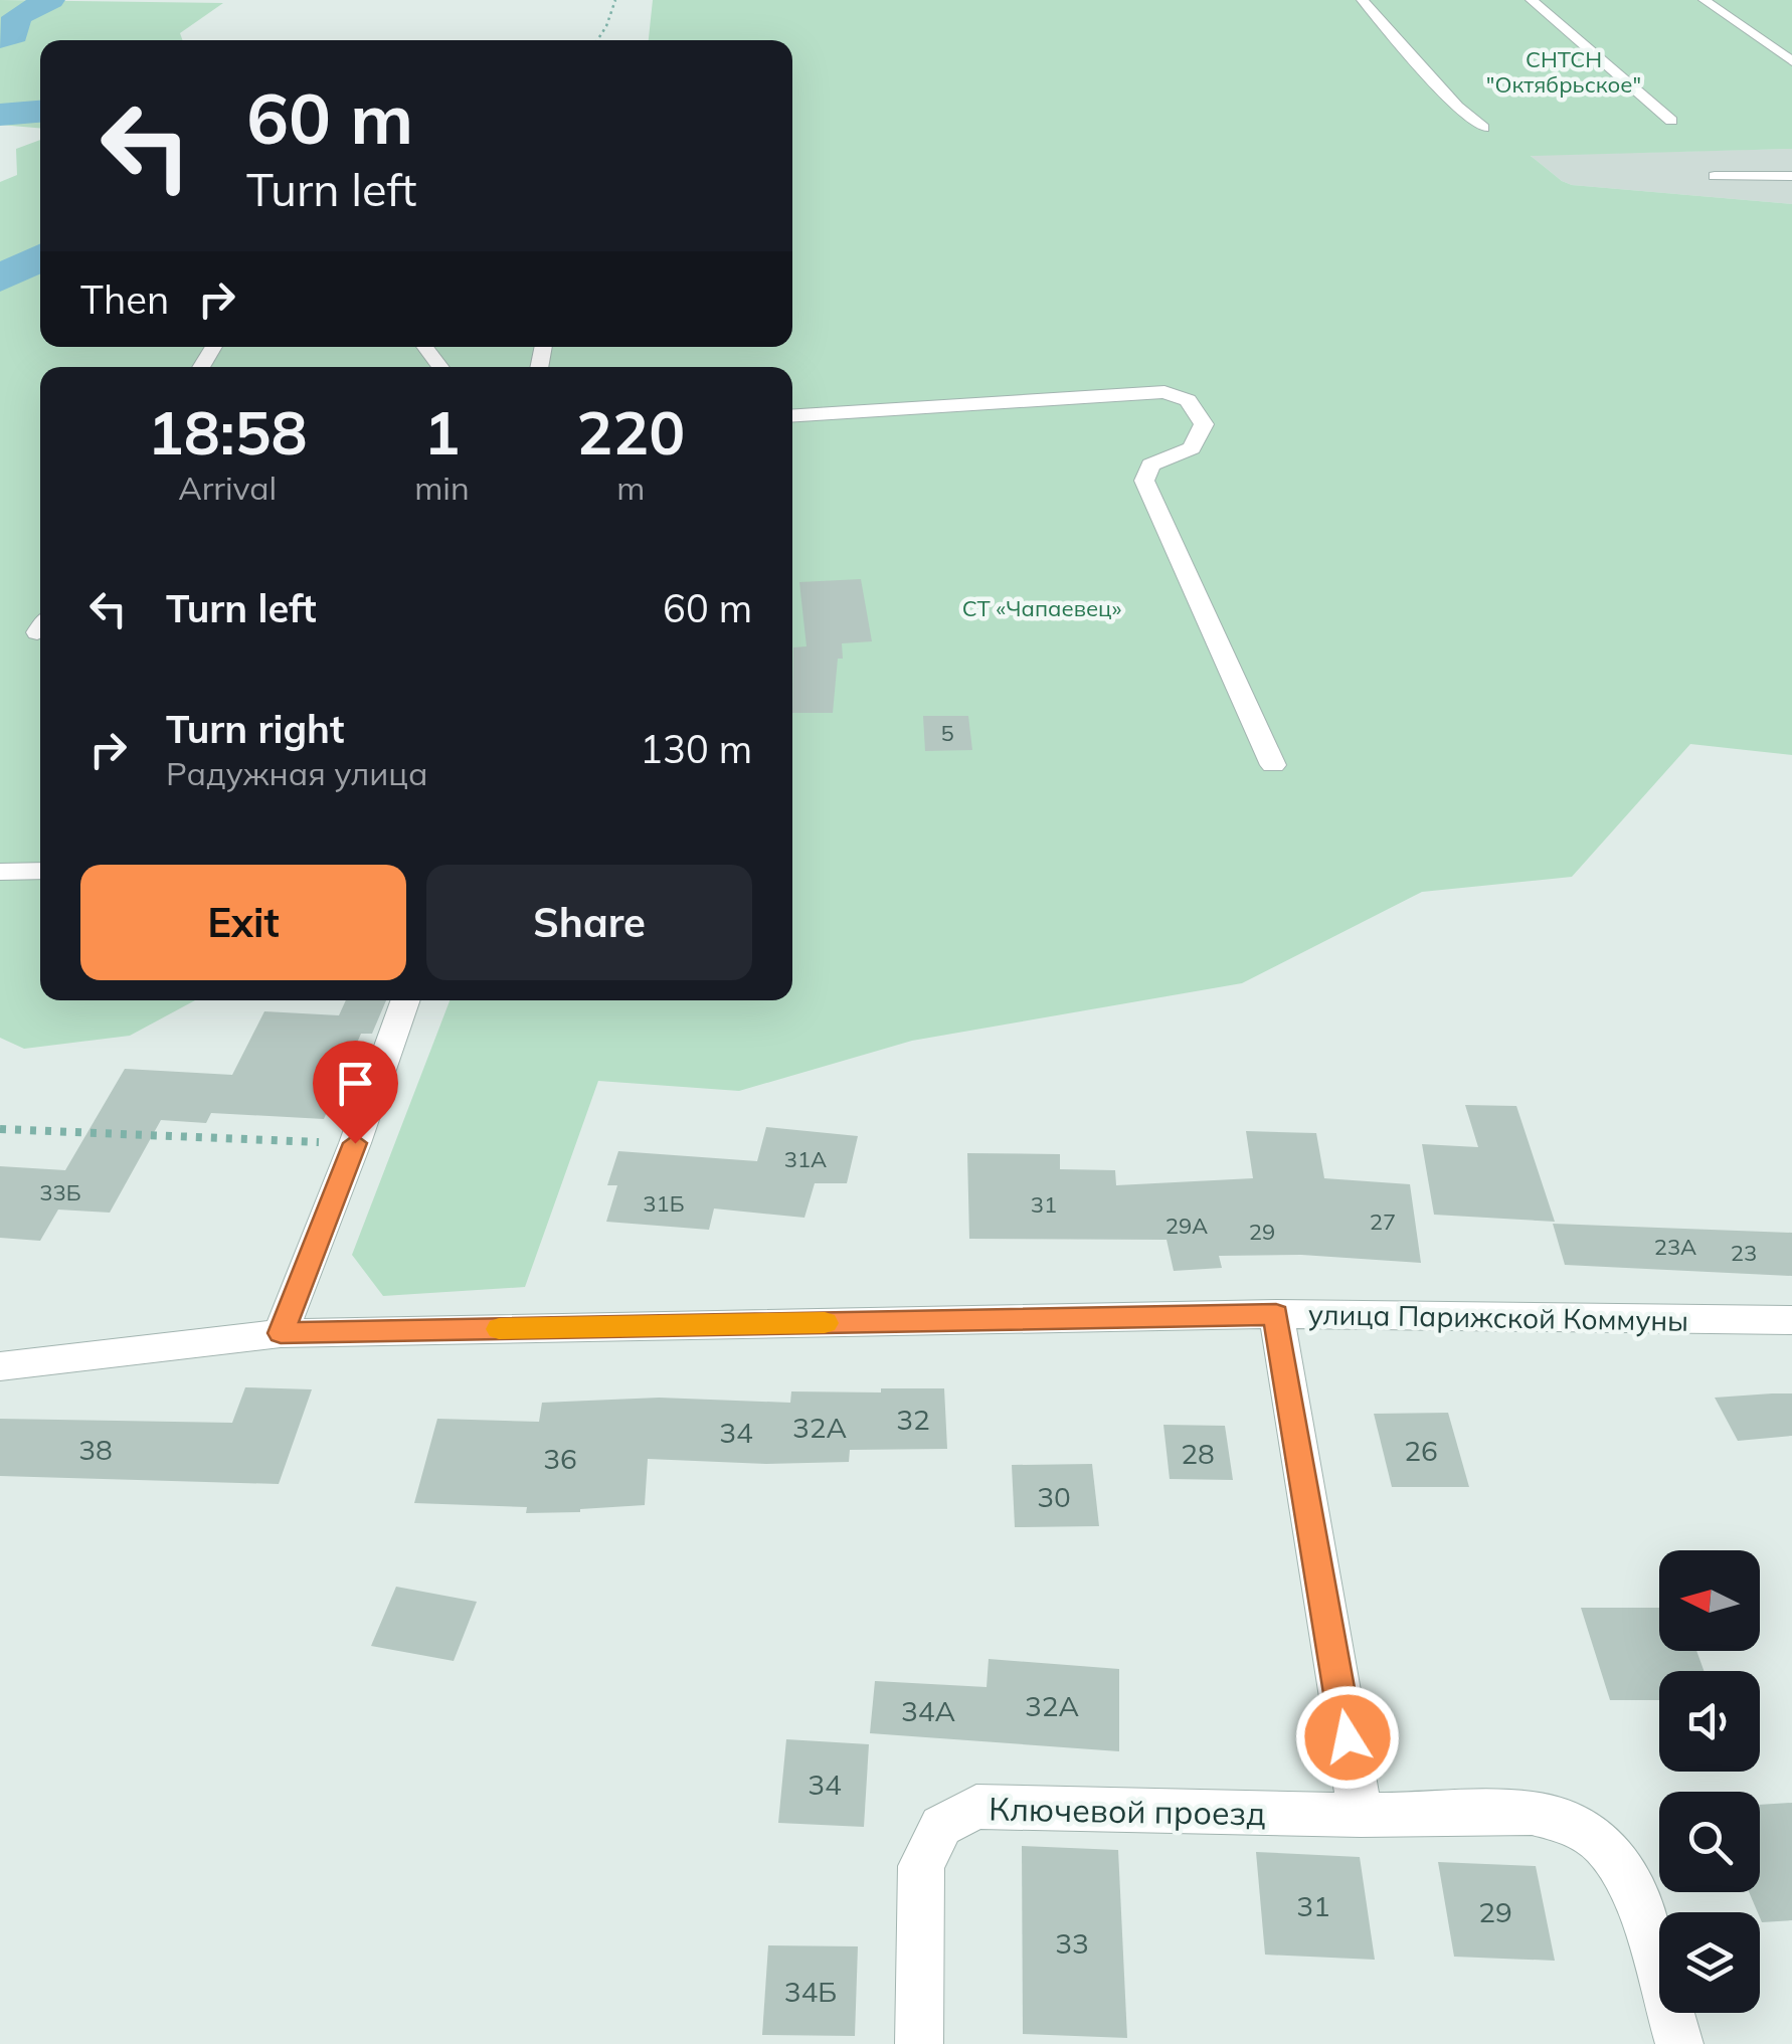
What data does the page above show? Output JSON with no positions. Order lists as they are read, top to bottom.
{
  "streets": {
    "street": ["улица Парижской Коммуны", "Ключевой проезд"]
  },
  "parks": ["СНТСН \"Октябрьское\"", "СТ «Чапаевец»"],
  "house_numbers": [
    "5",
    "31А",
    "33Б",
    "31Б",
    "31",
    "27",
    "29А",
    "29",
    "23А",
    "23",
    "32",
    "32А",
    "34",
    "38",
    "26",
    "28",
    "36",
    "30",
    "32А",
    "34А",
    "34",
    "31",
    "29",
    "33",
    "34Б"
  ],
  "north": "left",
  "page": {
    "turn": ["60 m", "Turn left"],
    "then": "Then",
    "eta": [
      "18:58",
      "Arrival",
      "1",
      "min",
      "220",
      "m"
    ],
    "list": [
      {
        "name": "Turn left",
        "value": "60 m"
      },
      {
        "name": "Turn right",
        "note": "Радужная улица",
        "value": "130 m"
      }
    ],
    "buttons": ["Exit", "Share"]
  }
}
